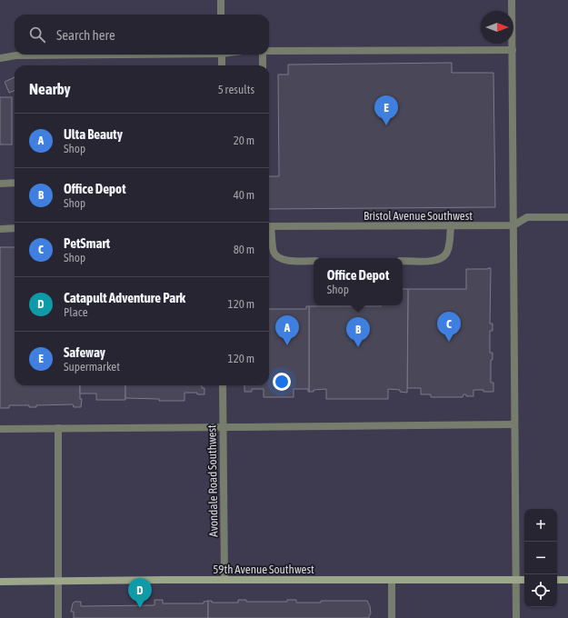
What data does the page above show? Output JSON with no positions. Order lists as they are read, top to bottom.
{
  "streets": {
    "street": ["Bristol Avenue Southwest", "Avondale Road Southwest", "59th Avenue Southwest"]
  },
  "crossings": [
    ["Avondale Road Southwest", "59th Avenue Southwest"]
  ],
  "north": "right",
  "page": {
    "search": "Search here",
    "heading": ["Nearby", "5 results"],
    "pins": [
      "E",
      "C",
      "A",
      "B",
      "D"
    ],
    "list": [
      {
        "mark": "A",
        "name": "Ulta Beauty",
        "note": "Shop",
        "value": "20 m"
      },
      {
        "mark": "B",
        "name": "Office Depot",
        "note": "Shop",
        "value": "40 m"
      },
      {
        "mark": "C",
        "name": "PetSmart",
        "note": "Shop",
        "value": "80 m"
      },
      {
        "mark": "D",
        "name": "Catapult Adventure Park",
        "note": "Place",
        "value": "120 m"
      },
      {
        "mark": "E",
        "name": "Safeway",
        "note": "Supermarket",
        "value": "120 m"
      }
    ],
    "popup": ["Office Depot", "Shop"],
    "map_buttons": ["+", "−"]
  }
}
